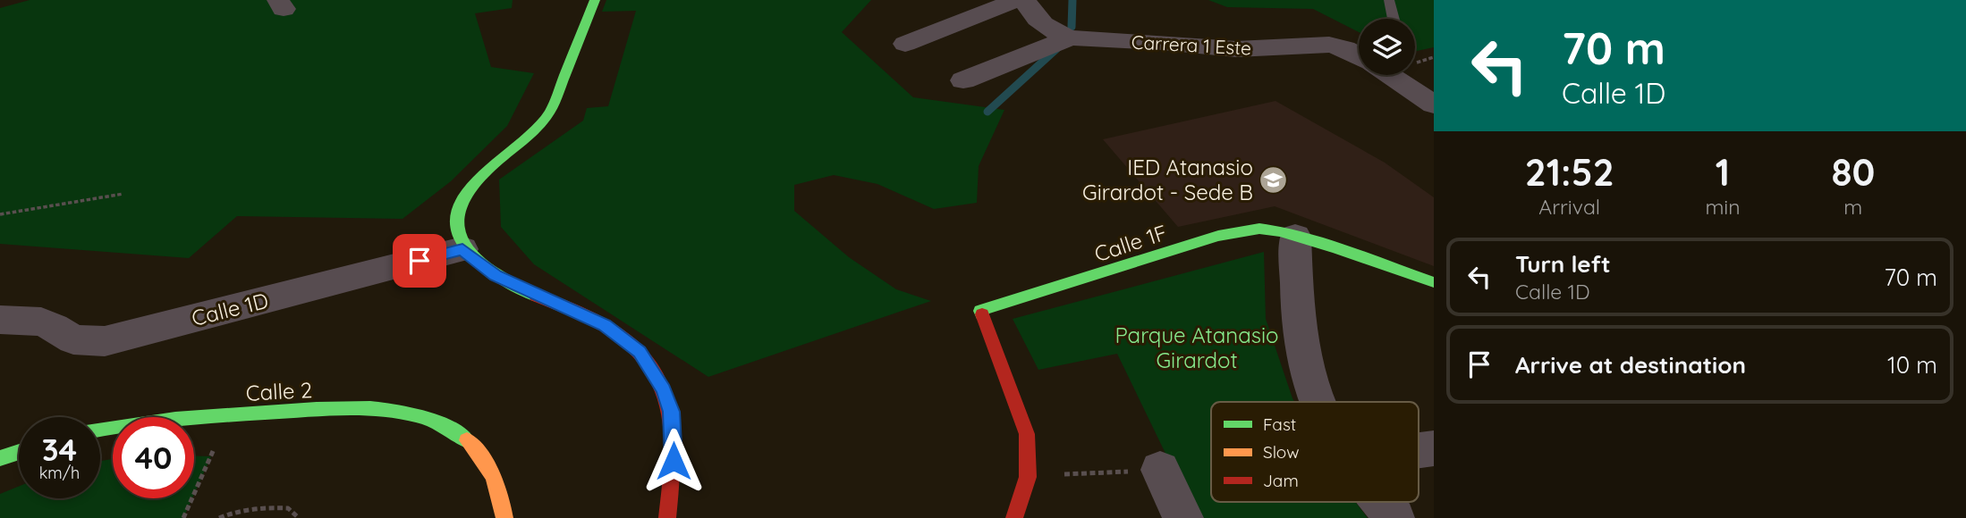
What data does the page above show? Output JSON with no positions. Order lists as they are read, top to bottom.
{
  "streets": {
    "street": [
      "Carrera 1 Este",
      "Calle 1F",
      "Calle 1D",
      "Calle 2"
    ]
  },
  "parks": ["Parque Atanasio Girardot"],
  "places": {
    "school or university": ["IED Atanasio Girardot - Sede B"]
  },
  "legend": ["Fast", "Slow", "Jam"],
  "page": {
    "turn": ["70 m", "Calle 1D"],
    "eta": [
      "21:52",
      "Arrival",
      "1",
      "min",
      "80",
      "m"
    ],
    "list": [
      {
        "name": "Turn left",
        "note": "Calle 1D",
        "value": "70 m"
      },
      {
        "name": "Arrive at destination",
        "value": "10 m"
      }
    ],
    "speed": "34 km/h",
    "limit": "40"
  }
}
